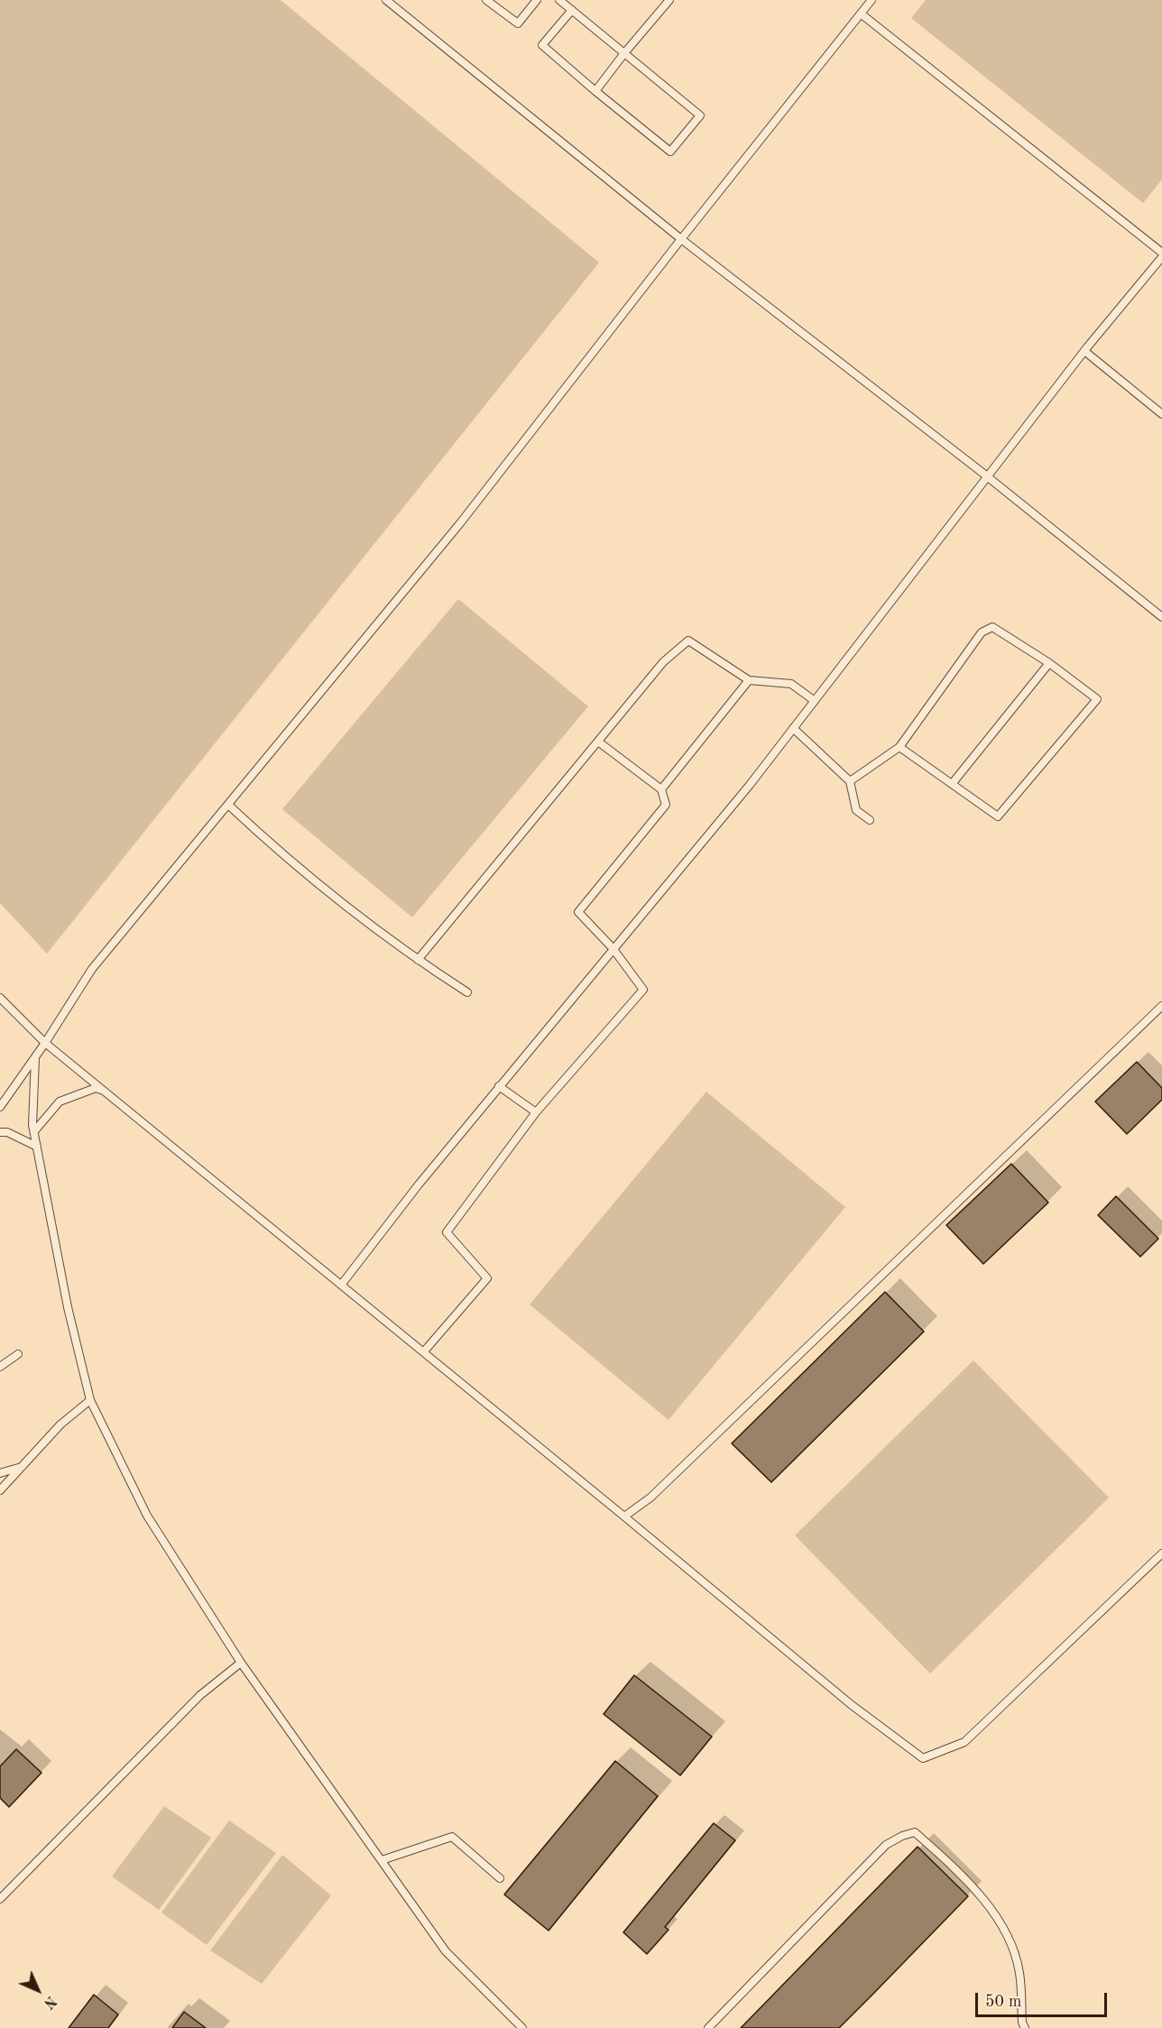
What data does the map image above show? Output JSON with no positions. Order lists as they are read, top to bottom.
{
  "scale_bar": "50 m",
  "north": "bottom right"
}
